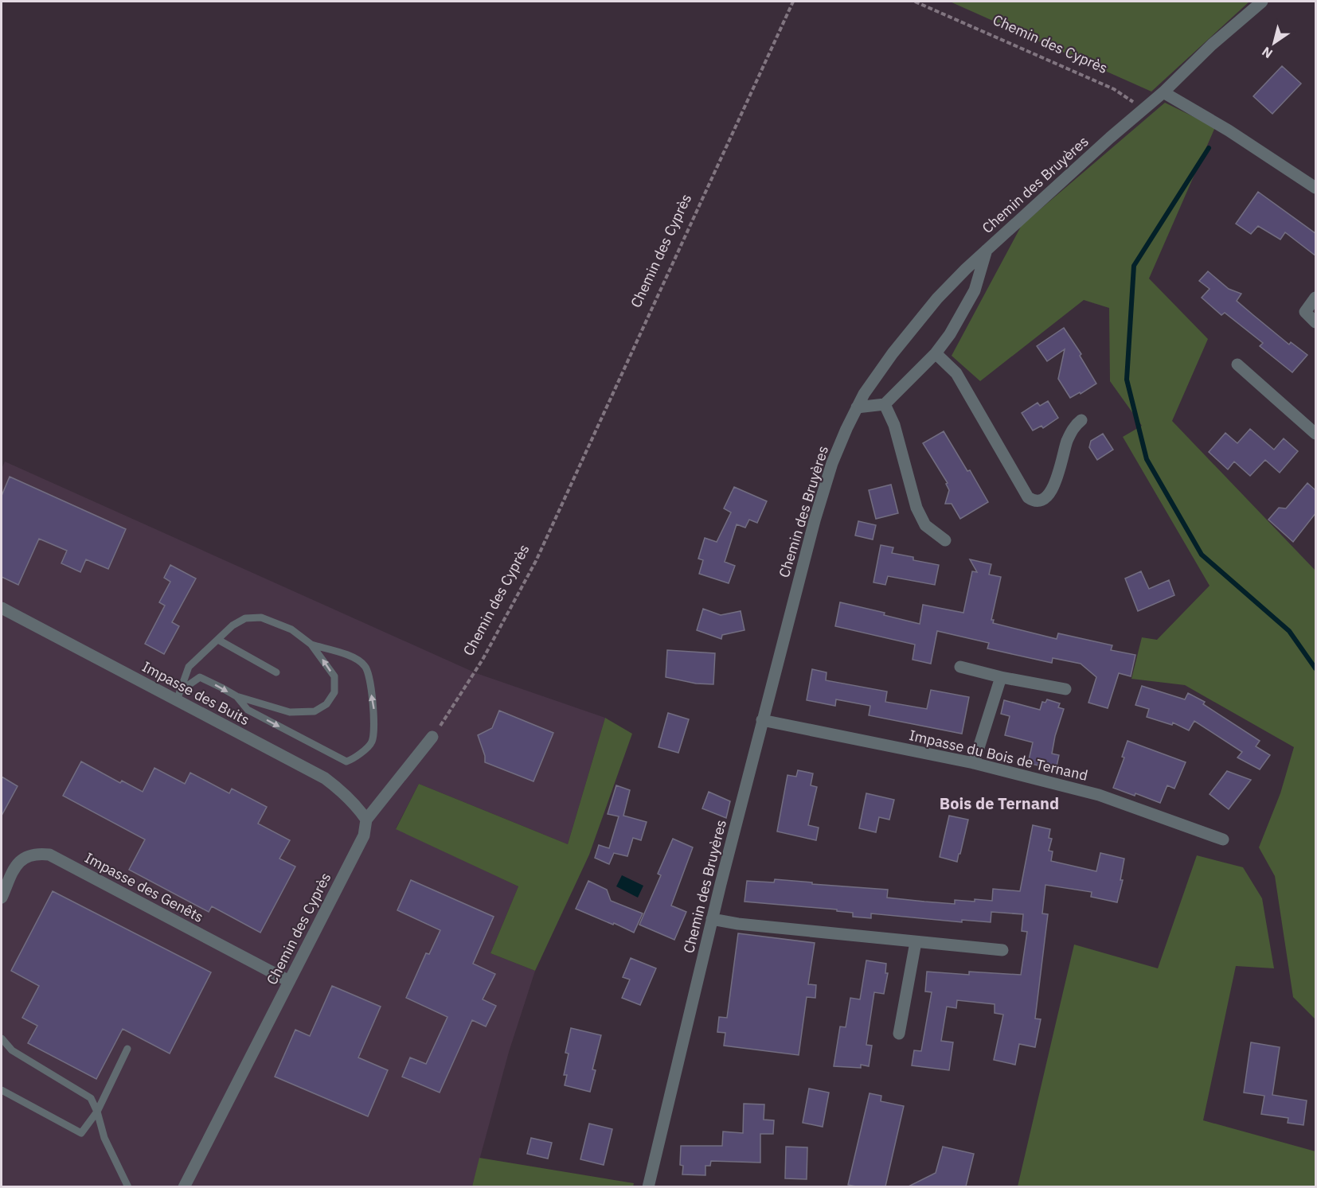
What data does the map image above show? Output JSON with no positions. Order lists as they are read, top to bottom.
{
  "streets": {
    "street": [
      "Chemin des Cyprès",
      "Chemin des Bruyères",
      "Impasse des Buits",
      "Impasse du Bois de Ternand",
      "Impasse des Genêts"
    ]
  },
  "crossings": [
    ["Chemin des Cyprès", "Chemin des Bruyères"],
    ["Chemin des Cyprès", "Impasse des Buits"],
    ["Chemin des Cyprès", "Impasse des Genêts"],
    ["Chemin des Bruyères", "Impasse du Bois de Ternand"]
  ],
  "districts": ["Bois de Ternand"],
  "north": "bottom left"
}
